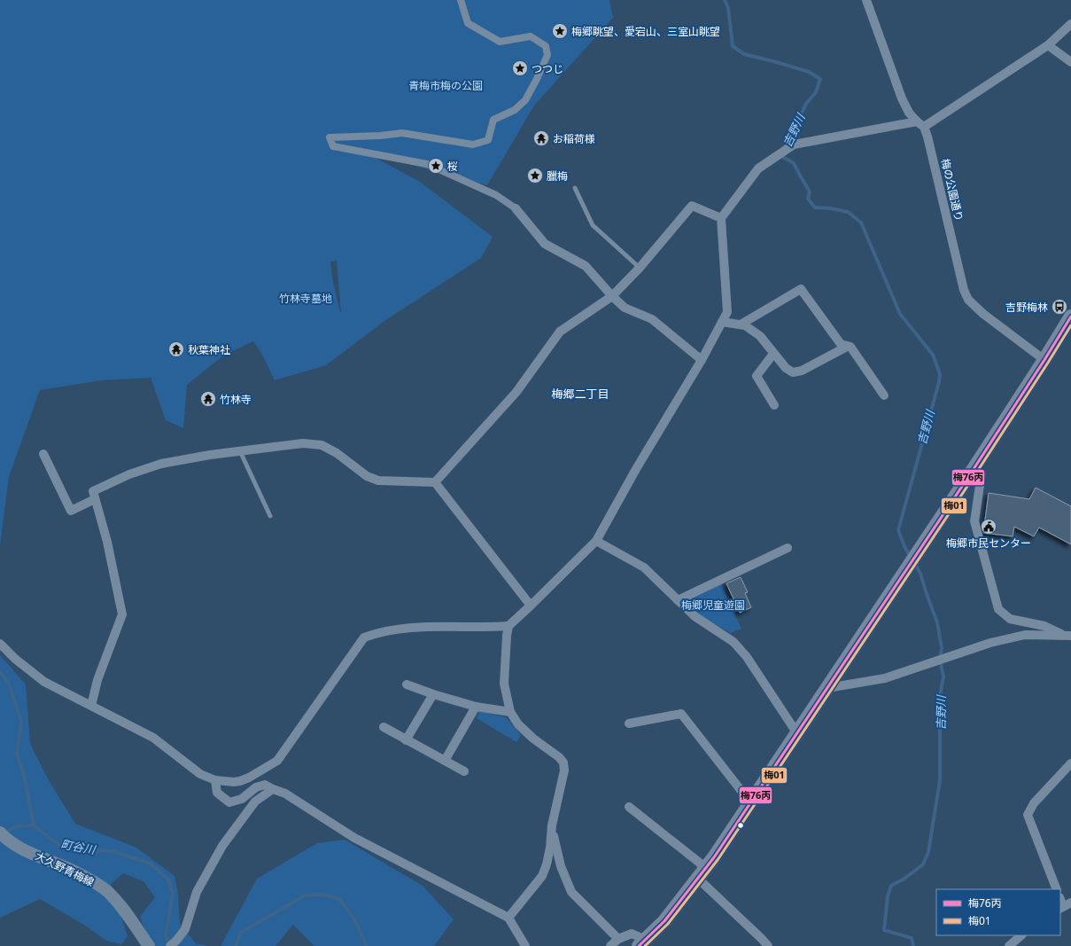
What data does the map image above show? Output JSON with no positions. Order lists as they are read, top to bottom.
{
  "streets": {
    "main road": ["大久野青梅線"],
    "street": ["梅の公園通り"]
  },
  "districts": ["梅郷二丁目"],
  "water": ["吉野川", "町谷川"],
  "parks": ["青梅市梅の公園", "竹林寺墓地", "梅郷児童遊園"],
  "places": {
    "place": [
      "梅郷眺望、愛宕山、三室山眺望",
      "つつじ",
      "桜",
      "臘梅"
    ],
    "temple": ["お稲荷様", "秋葉神社", "竹林寺"],
    "bus stop": ["吉野梅林"],
    "public building": ["梅郷市民センター"]
  },
  "lines": ["transit line 梅76丙", "transit line 梅01"],
  "legend": ["梅76丙", "梅01"]
}
